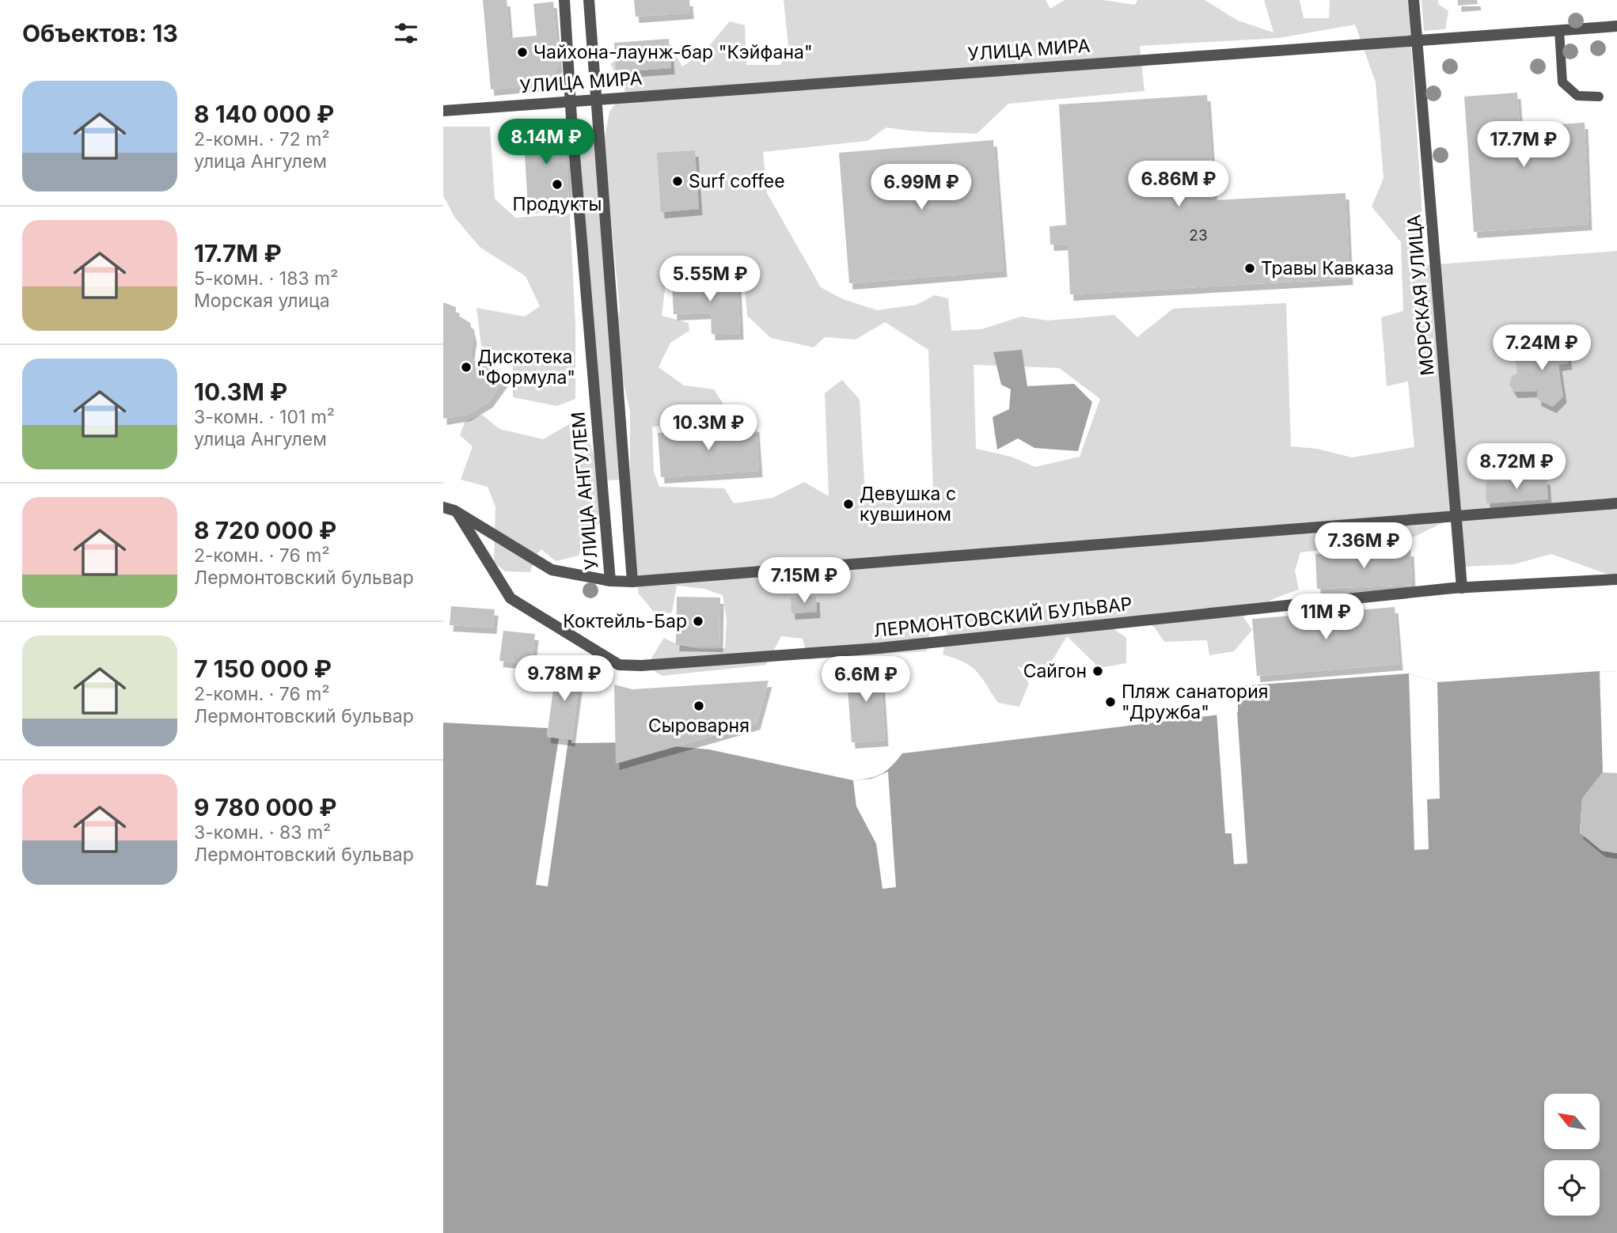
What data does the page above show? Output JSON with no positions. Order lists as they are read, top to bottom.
{
  "streets": {
    "street": [
      "УЛИЦА МИРА",
      "МОРСКАЯ УЛИЦА",
      "УЛИЦА АНГУЛЕМ",
      "ЛЕРМОНТОВСКИЙ БУЛЬВАР"
    ]
  },
  "crossings": [
    ["УЛИЦА МИРА", "МОРСКАЯ УЛИЦА"],
    ["УЛИЦА МИРА", "УЛИЦА АНГУЛЕМ"],
    ["МОРСКАЯ УЛИЦА", "ЛЕРМОНТОВСКИЙ БУЛЬВАР"]
  ],
  "places": [
    "Чайхона-лаунж-бар \"Кэйфана\"",
    "Surf coffee",
    "Продукты",
    "Травы Кавказа",
    "Дискотека \"Формула\"",
    "Девушка с кувшином",
    "Коктейль-Бар",
    "Сайгон",
    "Пляж санатория \"Дружба\"",
    "Сыроварня"
  ],
  "house_numbers": ["23"],
  "north": "top left",
  "page": {
    "heading": "Объектов: 13",
    "list": [
      {
        "name": "8 140 000 ₽",
        "note": "2-комн. · 72 m² · улица Ангулем"
      },
      {
        "name": "17.7M ₽",
        "note": "5-комн. · 183 m² · Морская улица"
      },
      {
        "name": "10.3M ₽",
        "note": "3-комн. · 101 m² · улица Ангулем"
      },
      {
        "name": "8 720 000 ₽",
        "note": "2-комн. · 76 m² · Лермонтовский бульвар"
      },
      {
        "name": "7 150 000 ₽",
        "note": "2-комн. · 76 m² · Лермонтовский бульвар"
      },
      {
        "name": "9 780 000 ₽",
        "note": "3-комн. · 83 m² · Лермонтовский бульвар"
      }
    ],
    "price": [
      "8.14M ₽",
      "17.7M ₽",
      "6.86M ₽",
      "6.99M ₽",
      "5.55M ₽",
      "7.24M ₽",
      "10.3M ₽",
      "8.72M ₽",
      "7.36M ₽",
      "7.15M ₽",
      "11M ₽",
      "9.78M ₽",
      "6.6M ₽"
    ]
  }
}
